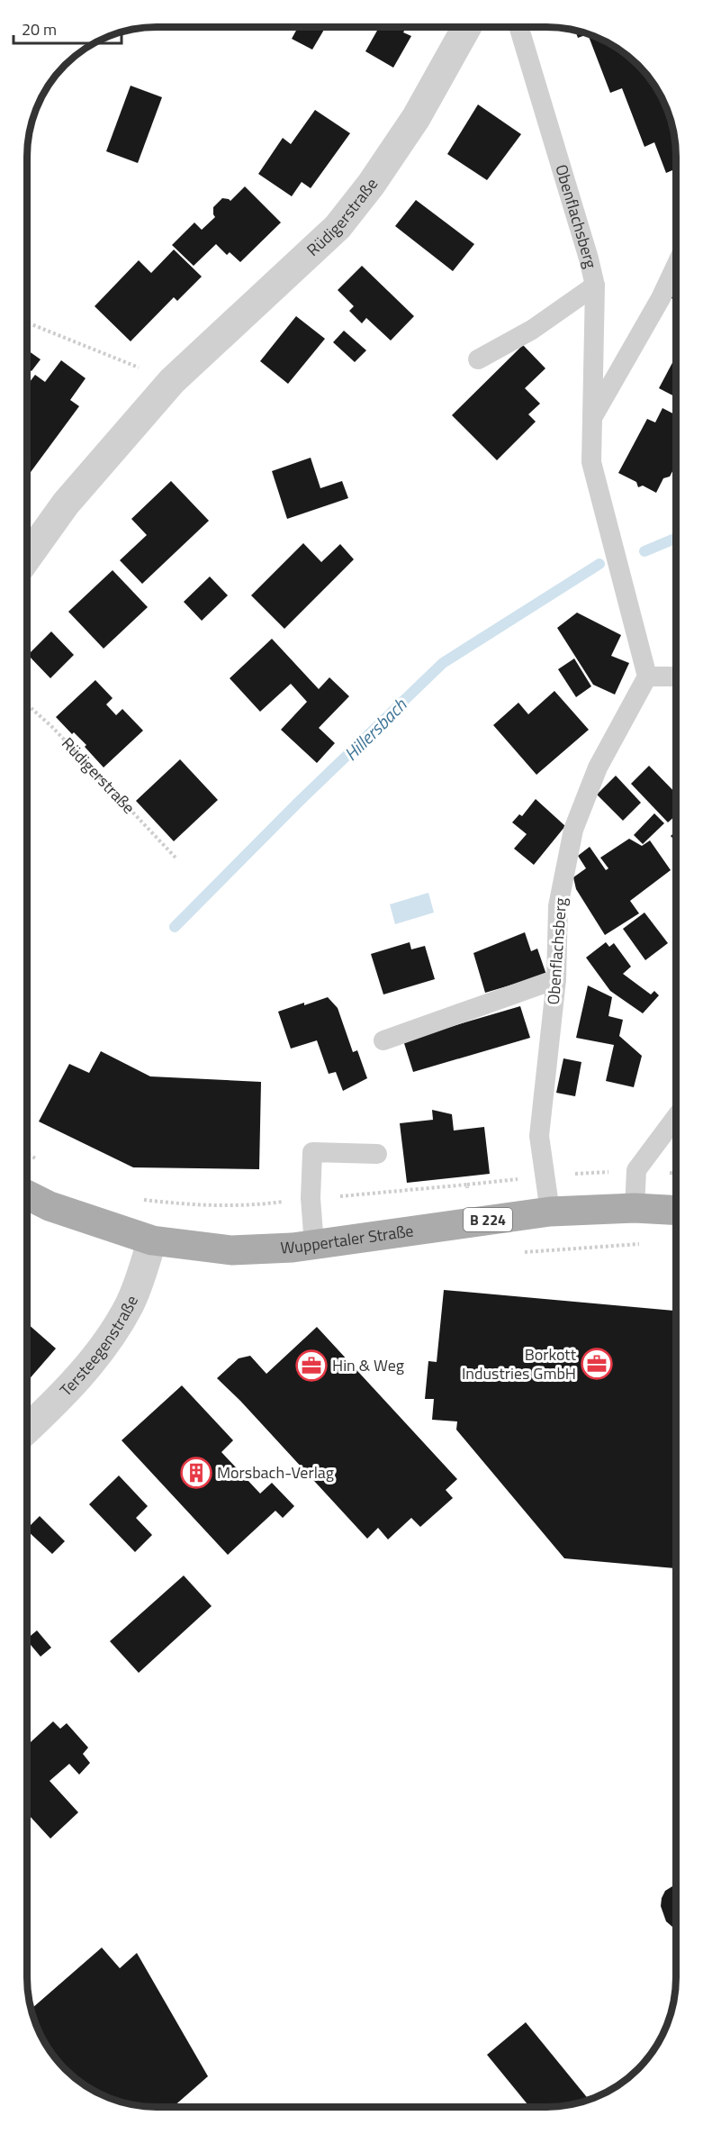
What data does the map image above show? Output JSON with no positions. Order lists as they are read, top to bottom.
{
  "streets": {
    "main road": ["B 224", "Wuppertaler Straße"],
    "street": ["Rüdigerstraße", "Tersteegenstraße"],
    "lane": ["Obenflachsberg"]
  },
  "crossings": [
    ["Obenflachsberg", "Wuppertaler Straße"],
    ["Wuppertaler Straße", "Tersteegenstraße"]
  ],
  "water": ["Hillersbach"],
  "places": {
    "office": ["Borkott Industries GmbH", "Hin & Weg"],
    "building": ["Morsbach-Verlag"]
  },
  "scale_bar": "20 m"
}
